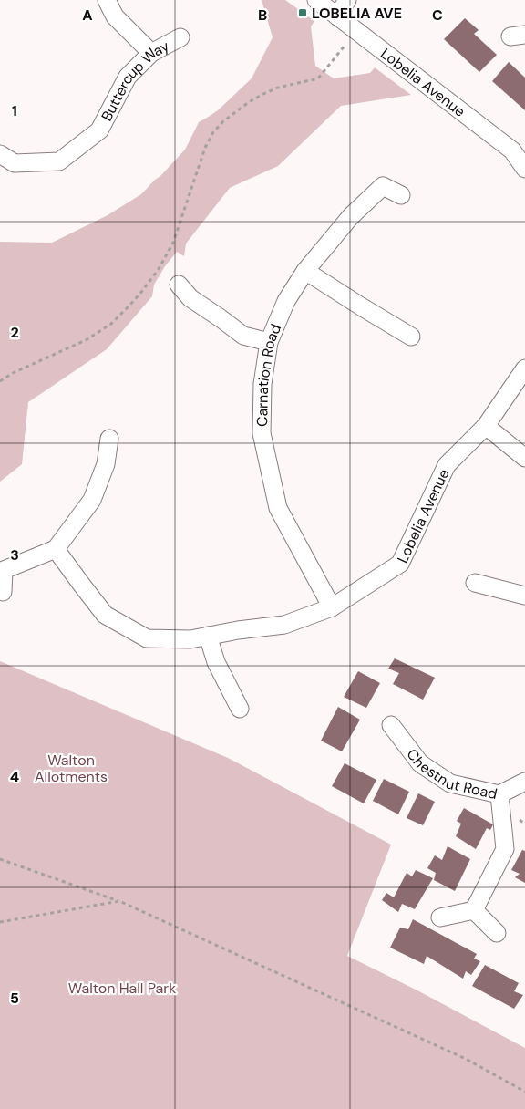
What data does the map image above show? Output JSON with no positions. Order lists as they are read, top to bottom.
{
  "streets": {
    "street": [
      "Lobelia Avenue",
      "Buttercup Way",
      "Carnation Road",
      "Chestnut Road"
    ]
  },
  "crossings": [
    ["Lobelia Avenue", "Carnation Road"]
  ],
  "parks": ["Walton Allotments", "Walton Hall Park"],
  "places": {
    "transit": ["LOBELIA AVE"]
  },
  "grid": {
    "columns": ["A", "B", "C"],
    "rows": [
      "1",
      "2",
      "3",
      "4",
      "5"
    ]
  }
}
